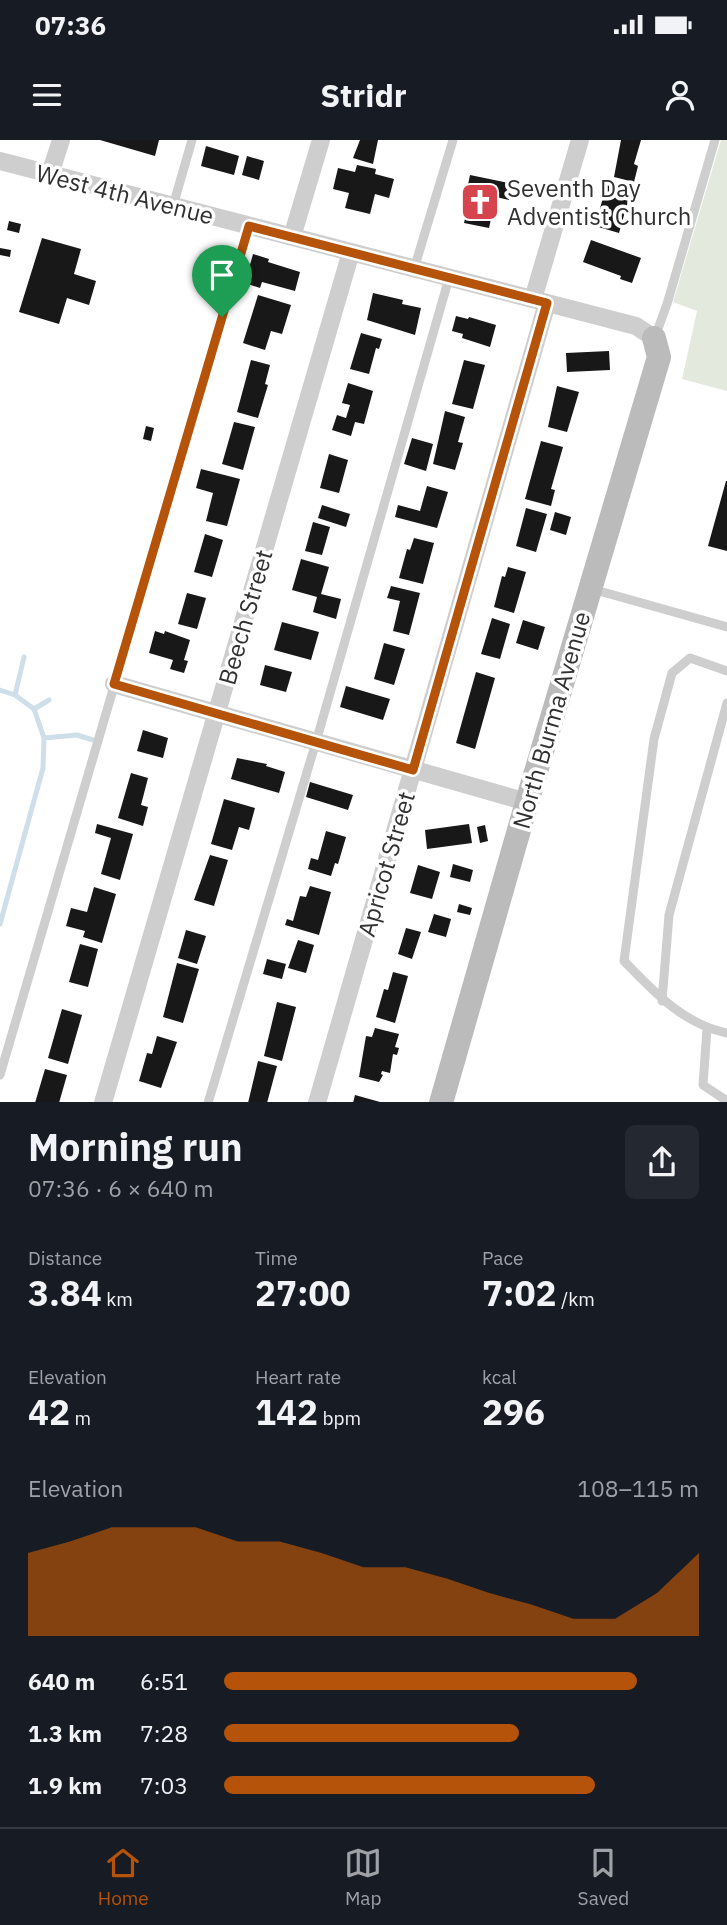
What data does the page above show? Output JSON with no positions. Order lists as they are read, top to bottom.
{
  "streets": {
    "street": [
      "West 4th Avenue",
      "Beech Street",
      "North Burma Avenue",
      "Apricot Street"
    ]
  },
  "crossings": [
    ["West 4th Avenue", "Beech Street"],
    ["West 4th Avenue", "North Burma Avenue"],
    ["West 4th Avenue", "Apricot Street"]
  ],
  "places": {
    "church": ["Seventh Day Adventist Church"]
  },
  "page": {
    "status": "07:36",
    "header": "Stridr",
    "heading": ["Morning run", "07:36 · 6 × 640 m"],
    "stats": [
      ["Distance", "3.84 km"],
      ["Time", "27:00"],
      ["Pace", "7:02 /km"],
      ["Elevation", "42 m"],
      ["Heart rate", "142 bpm"],
      ["kcal", "296"]
    ],
    "chart": ["Elevation", "108–115 m"],
    "list": [
      {
        "name": "640 m",
        "note": "6:51"
      },
      {
        "name": "1.3 km",
        "note": "7:28"
      },
      {
        "name": "1.9 km",
        "note": "7:03"
      }
    ],
    "tabs": ["Home", "Map", "Saved"]
  }
}
